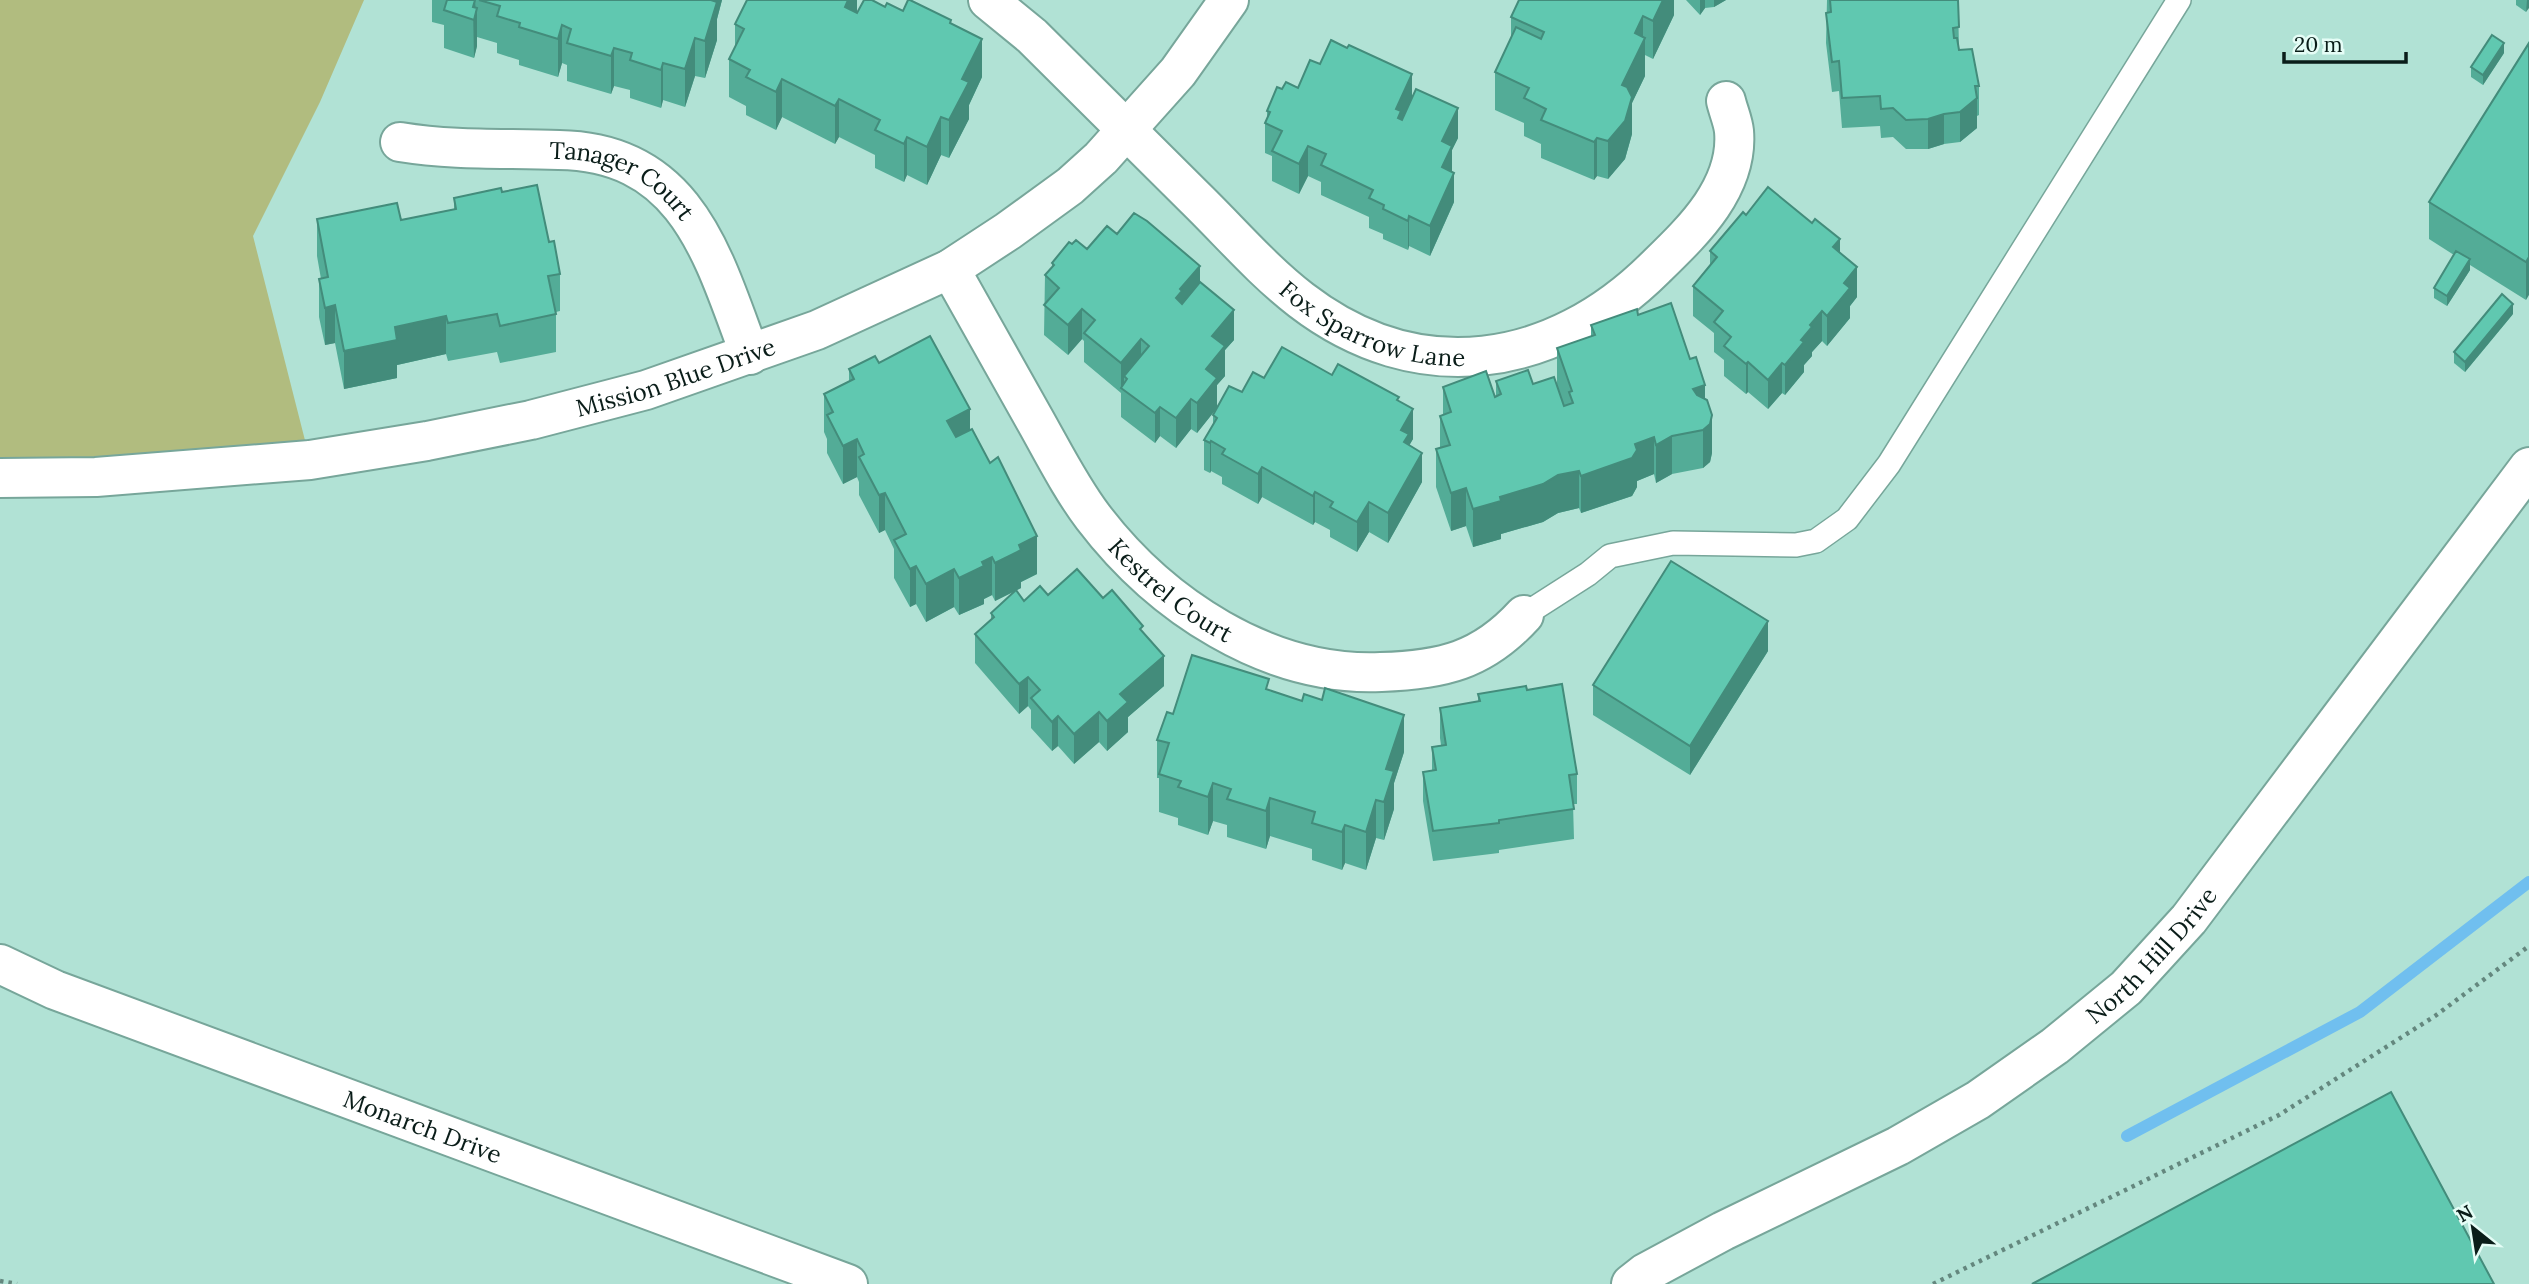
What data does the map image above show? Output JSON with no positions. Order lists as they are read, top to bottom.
{
  "streets": {
    "street": [
      "Tanager Court",
      "Fox Sparrow Lane",
      "Mission Blue Drive",
      "Kestrel Court",
      "North Hill Drive",
      "Monarch Drive"
    ]
  },
  "crossings": [
    ["Tanager Court", "Mission Blue Drive"],
    ["Fox Sparrow Lane", "Mission Blue Drive"],
    ["Mission Blue Drive", "Kestrel Court"]
  ],
  "scale_bar": "20 m",
  "north": "top left"
}
